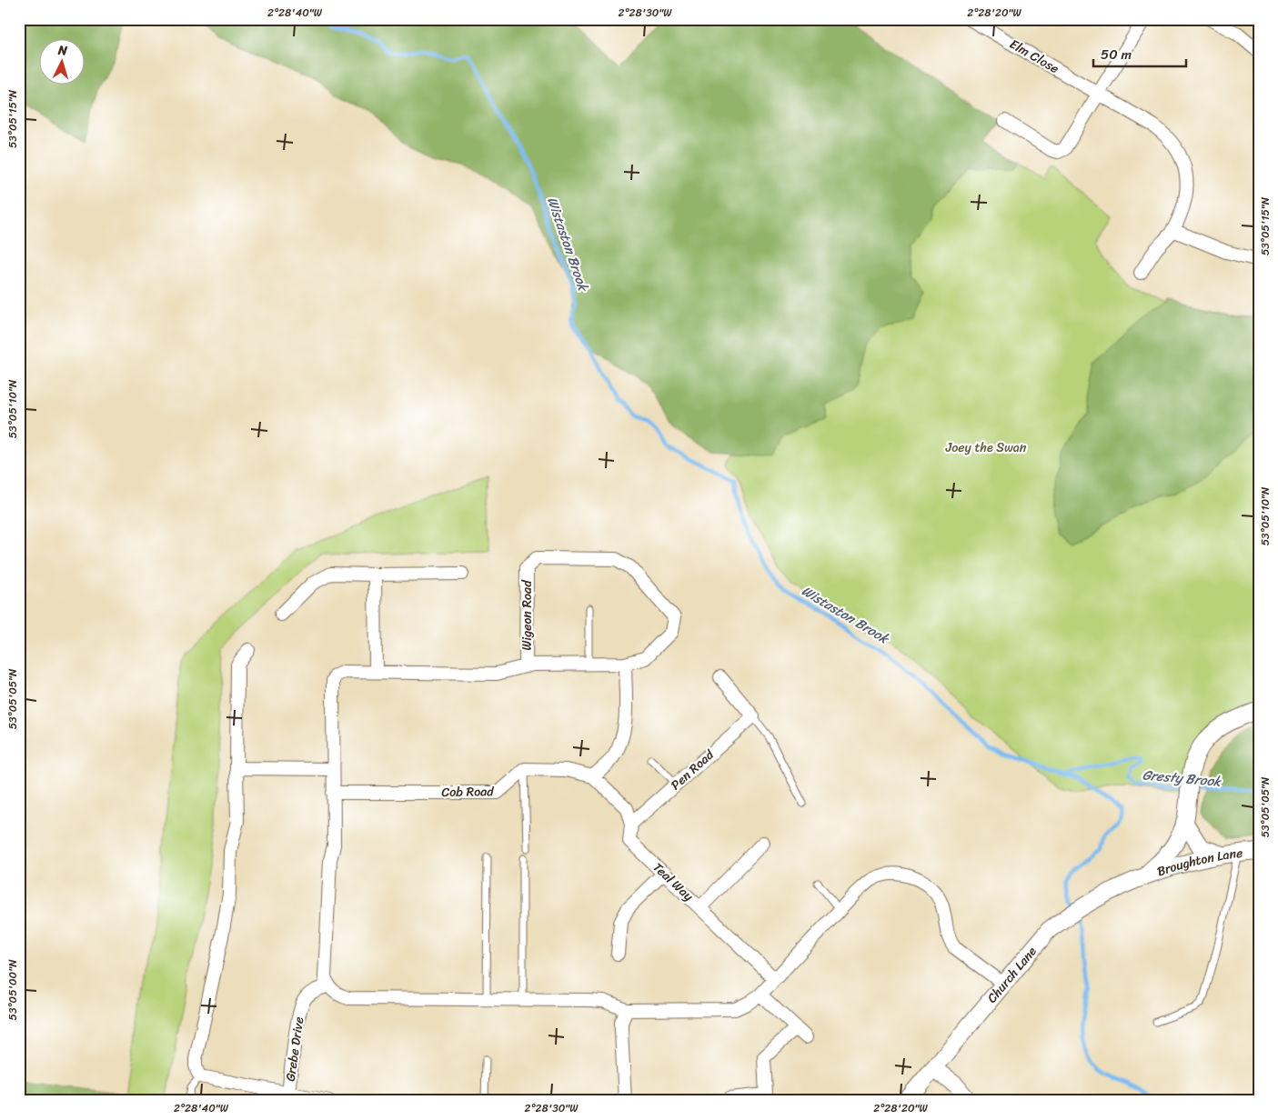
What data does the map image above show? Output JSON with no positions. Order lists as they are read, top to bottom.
{
  "streets": {
    "street": [
      "Elm Close",
      "Wigeon Road",
      "Pen Road",
      "Cob Road",
      "Broughton Lane",
      "Teal Way",
      "Church Lane",
      "Grebe Drive"
    ]
  },
  "crossings": [
    ["Pen Road", "Teal Way"],
    ["Broughton Lane", "Church Lane"]
  ],
  "water": ["Wistaston Brook", "Gresty Brook"],
  "parks": ["Joey the Swan"],
  "scale_bar": "50 m",
  "north": "top",
  "coordinates": [
    "2°28'40\"W",
    "2°28'30\"W",
    "2°28'20\"W",
    "53°05'15\"N",
    "53°05'10\"N",
    "53°05'05\"N",
    "53°05'00\"N"
  ]
}
